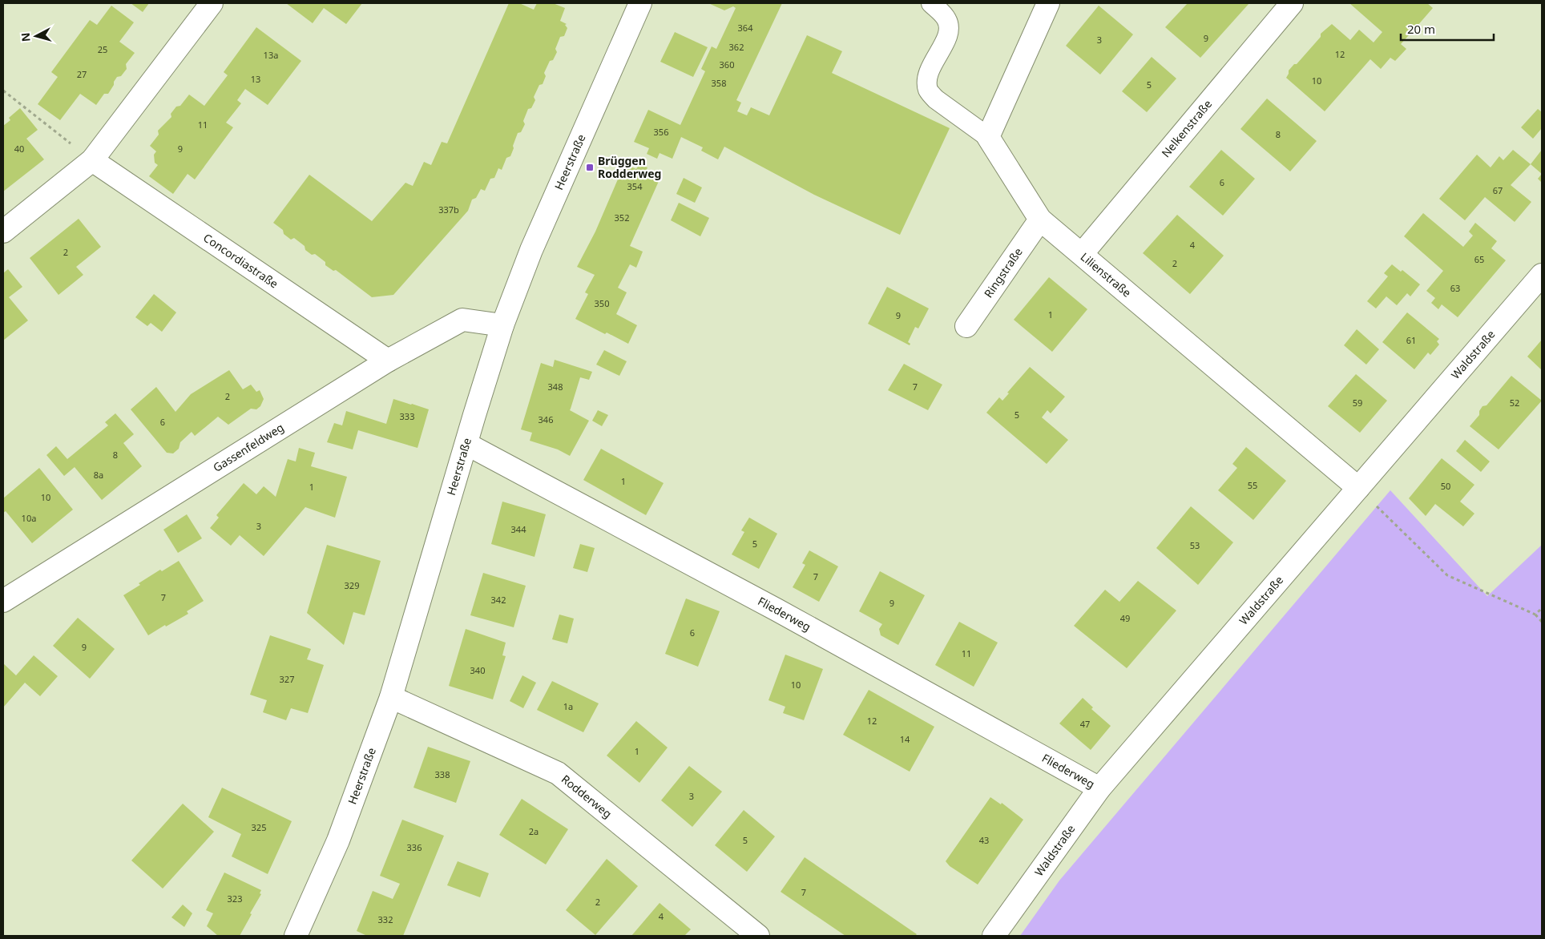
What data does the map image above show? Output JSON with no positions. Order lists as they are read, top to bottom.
{
  "streets": {
    "street": [
      "Nelkenstraße",
      "Heerstraße",
      "Concordiastraße",
      "Ringstraße",
      "Lilienstraße",
      "Waldstraße",
      "Gassenfeldweg",
      "Fliederweg",
      "Rodderweg"
    ]
  },
  "crossings": [
    ["Nelkenstraße", "Lilienstraße"],
    ["Heerstraße", "Gassenfeldweg"],
    ["Heerstraße", "Fliederweg"],
    ["Heerstraße", "Rodderweg"],
    ["Concordiastraße", "Gassenfeldweg"],
    ["Ringstraße", "Lilienstraße"],
    ["Lilienstraße", "Waldstraße"],
    ["Waldstraße", "Fliederweg"]
  ],
  "places": {
    "transit": ["Brüggen Rodderweg"]
  },
  "house_numbers": [
    "364",
    "9",
    "3",
    "362",
    "25",
    "12",
    "13a",
    "360",
    "27",
    "13",
    "10",
    "358",
    "5",
    "11",
    "356",
    "8",
    "40",
    "9",
    "6",
    "354",
    "67",
    "337b",
    "352",
    "4",
    "2",
    "65",
    "2",
    "63",
    "350",
    "1",
    "9",
    "61",
    "348",
    "7",
    "2",
    "59",
    "52",
    "5",
    "333",
    "346",
    "6",
    "8",
    "8a",
    "1",
    "55",
    "50",
    "1",
    "10",
    "10a",
    "3",
    "344",
    "5",
    "53",
    "7",
    "329",
    "7",
    "342",
    "9",
    "49",
    "6",
    "9",
    "11",
    "340",
    "327",
    "10",
    "1a",
    "12",
    "47",
    "14",
    "1",
    "338",
    "3",
    "325",
    "2a",
    "5",
    "43",
    "336",
    "7",
    "323",
    "2",
    "4",
    "332"
  ],
  "scale_bar": "20 m",
  "north": "left"
}
